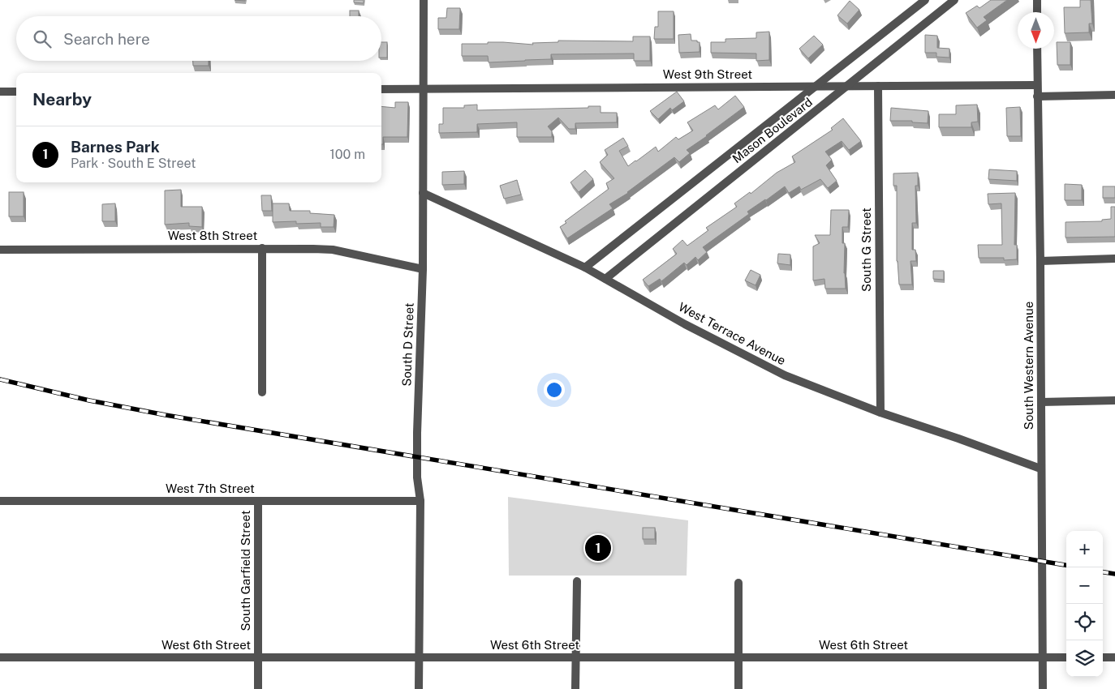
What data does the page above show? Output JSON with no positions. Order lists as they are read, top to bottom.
{
  "streets": {
    "street": [
      "West 9th Street",
      "Mason Boulevard",
      "West 8th Street",
      "South G Street",
      "West Terrace Avenue",
      "South D Street",
      "South Western Avenue",
      "West 7th Street",
      "South Garfield Street",
      "West 6th Street"
    ]
  },
  "crossings": [
    ["West 9th Street", "Mason Boulevard"],
    ["West 9th Street", "South G Street"],
    ["West 9th Street", "South D Street"],
    ["West 9th Street", "South Western Avenue"],
    ["Mason Boulevard", "West Terrace Avenue"],
    ["West 8th Street", "South D Street"],
    ["South G Street", "West Terrace Avenue"],
    ["West Terrace Avenue", "South D Street"],
    ["West Terrace Avenue", "South Western Avenue"],
    ["South D Street", "West 7th Street"],
    ["South D Street", "West 6th Street"],
    ["South Western Avenue", "West 6th Street"],
    ["West 7th Street", "South Garfield Street"],
    ["South Garfield Street", "West 6th Street"]
  ],
  "north": "bottom",
  "page": {
    "search": "Search here",
    "heading": "Nearby",
    "list": [
      {
        "mark": "1",
        "name": "Barnes Park",
        "note": "Park · South E Street",
        "value": "100 m"
      }
    ],
    "map_buttons": ["+", "−"],
    "pins": "1"
  }
}
